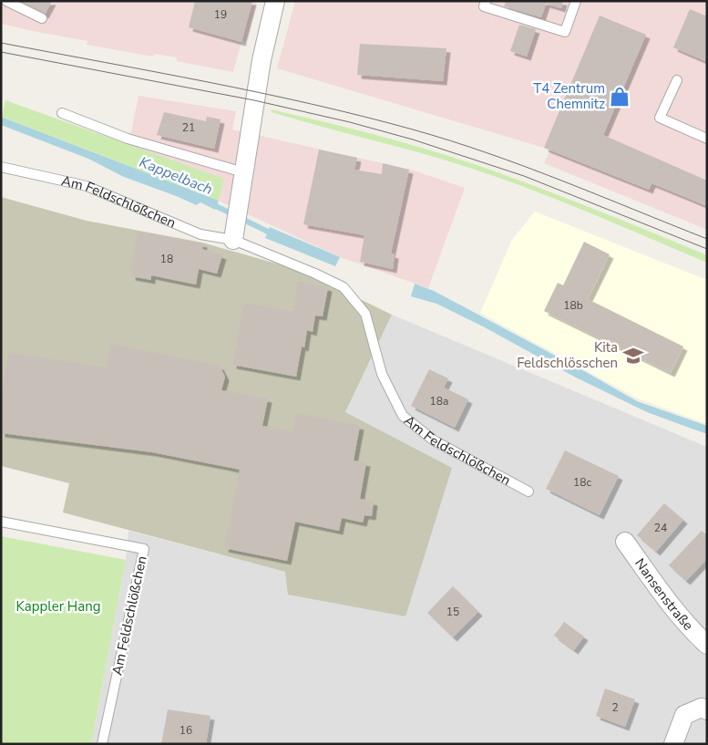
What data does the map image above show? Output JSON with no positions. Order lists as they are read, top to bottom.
{
  "streets": {
    "street": ["Nansenstraße"],
    "lane": ["Am Feldschlößchen"]
  },
  "water": ["Kappelbach"],
  "parks": ["Kappler Hang"],
  "places": {
    "shop": ["T4 Zentrum Chemnitz"],
    "school or university": ["Kita Feldschlösschen"]
  },
  "house_numbers": [
    "19",
    "21",
    "18",
    "18b",
    "18a",
    "18c",
    "24",
    "15",
    "2",
    "16"
  ]
}
